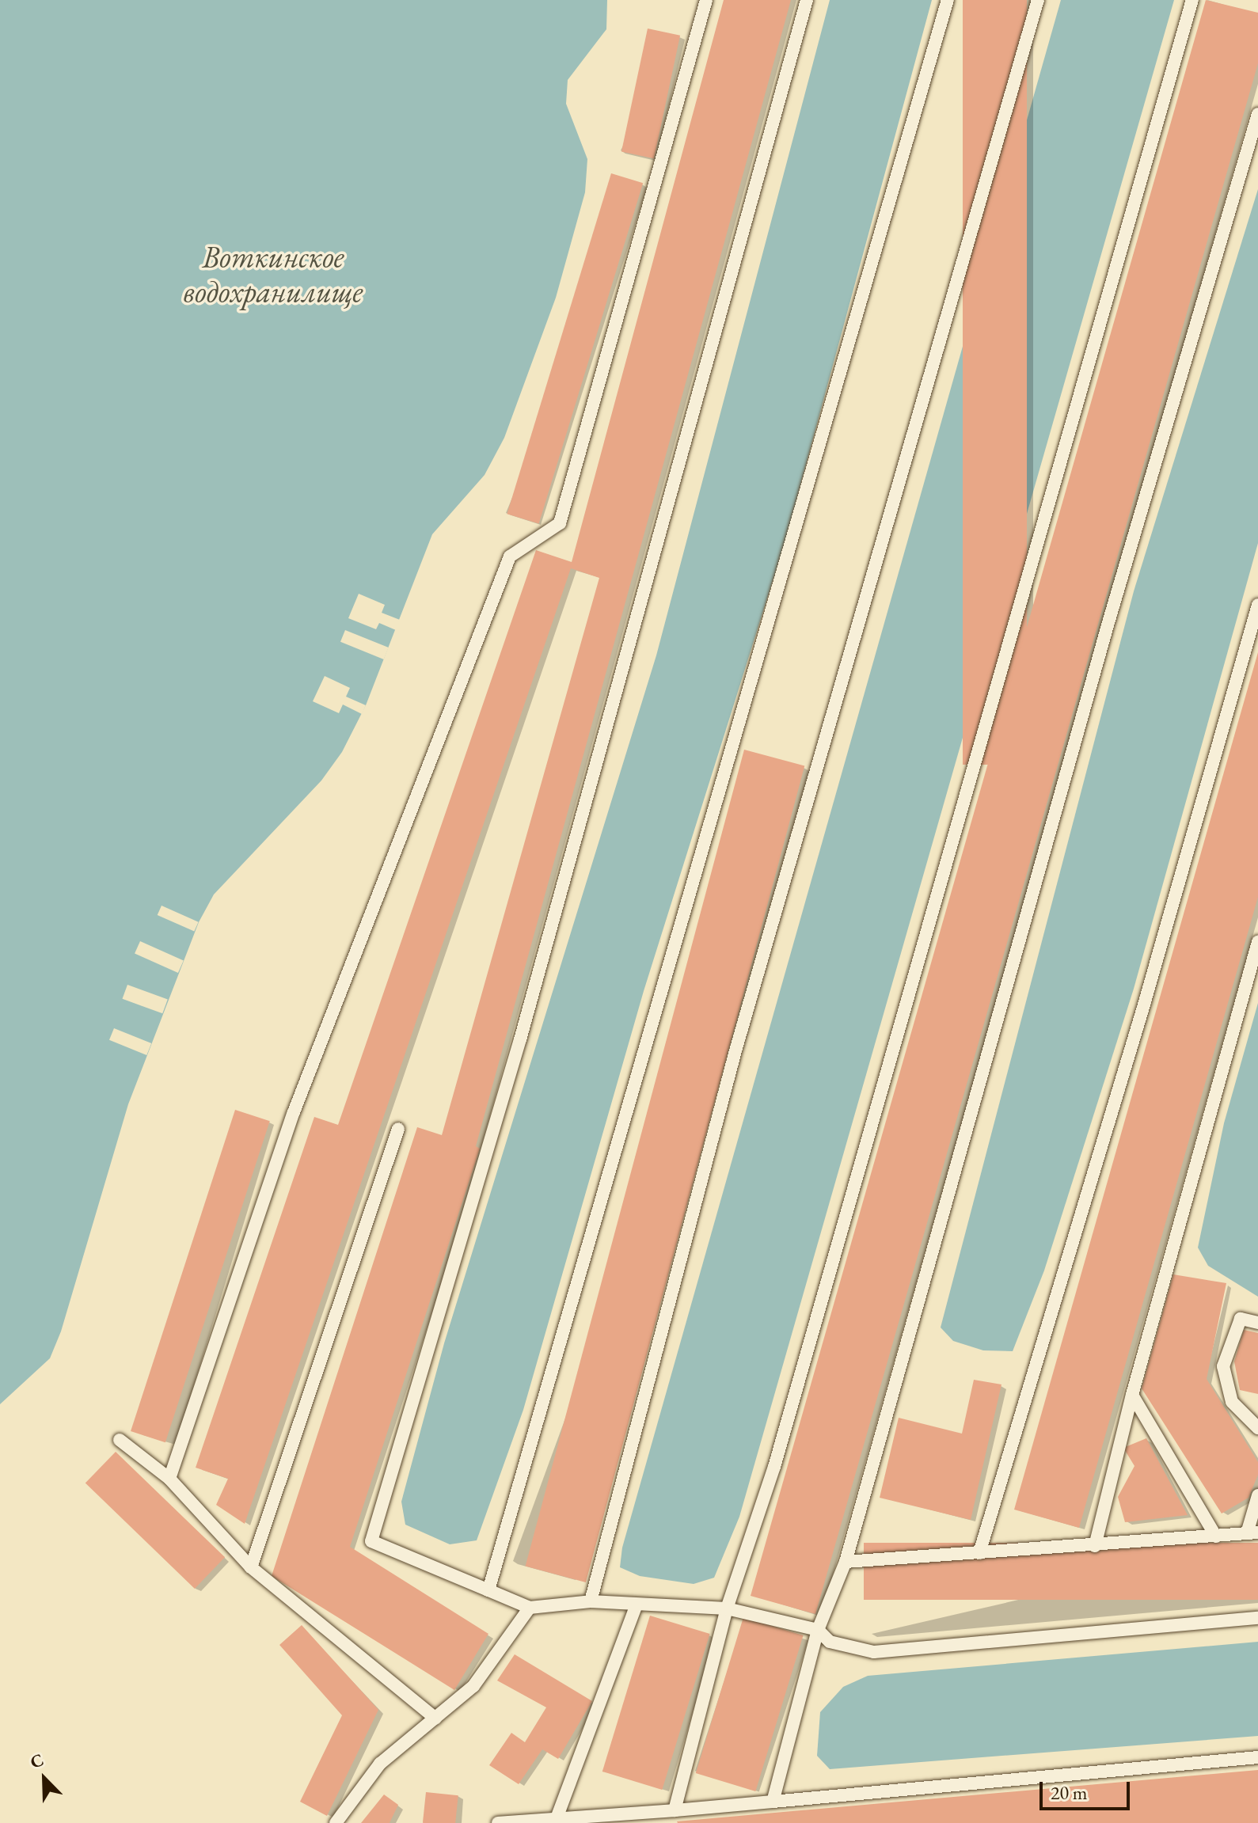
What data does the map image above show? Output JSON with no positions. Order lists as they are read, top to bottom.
{
  "water": ["Воткинское водохранилище"],
  "scale_bar": "20 m",
  "north": "top left"
}
